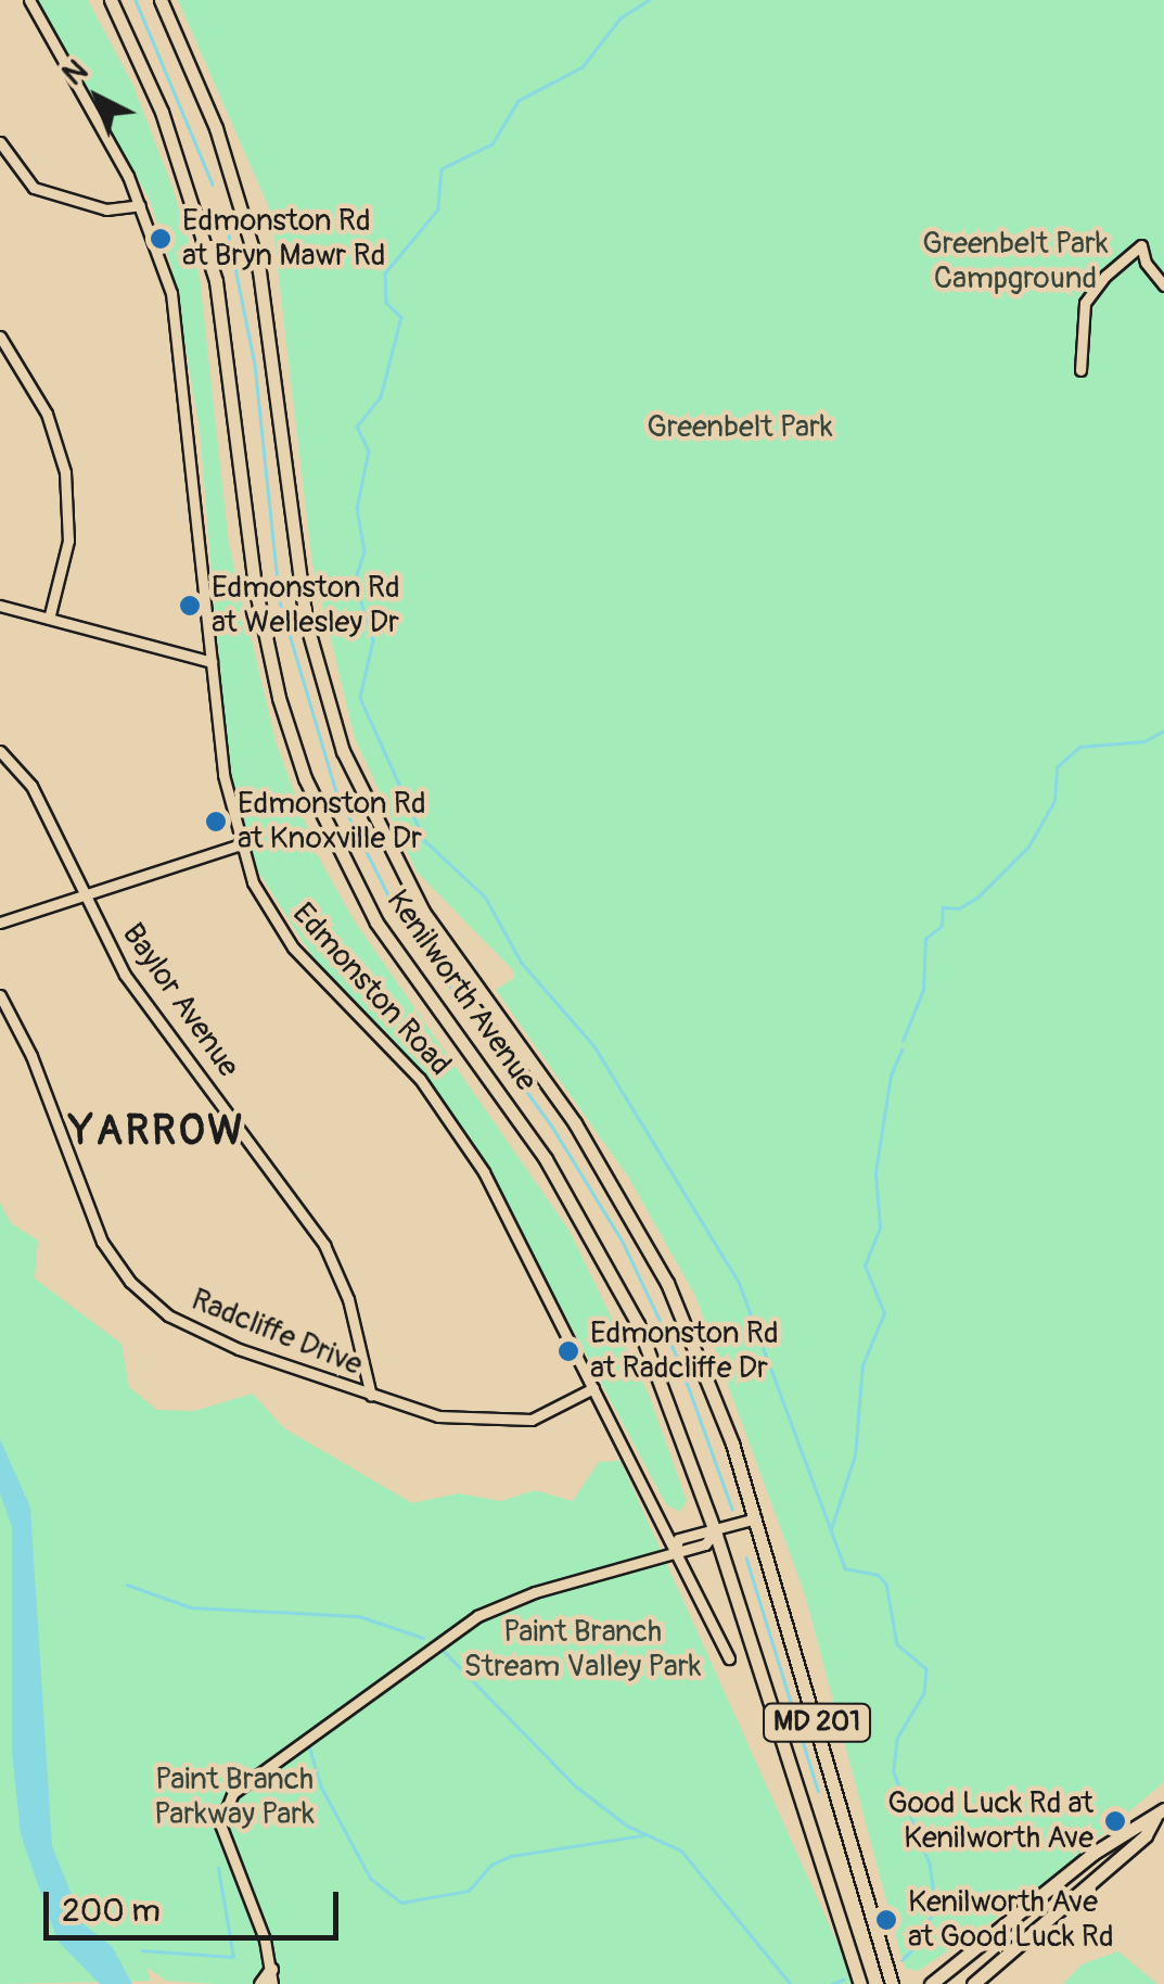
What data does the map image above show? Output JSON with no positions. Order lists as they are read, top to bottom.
{
  "streets": {
    "main road": ["Kenilworth Avenue", "MD 201"],
    "street": ["Edmonston Road", "Baylor Avenue", "Radcliffe Drive"]
  },
  "crossings": [
    ["Edmonston Road", "Radcliffe Drive"],
    ["Baylor Avenue", "Radcliffe Drive"]
  ],
  "districts": ["YARROW"],
  "parks": [
    "Greenbelt Park Campground",
    "Greenbelt Park",
    "Paint Branch Stream Valley Park",
    "Paint Branch Parkway Park"
  ],
  "places": [
    "Edmonston Rd at Bryn Mawr Rd",
    "Edmonston Rd at Wellesley Dr",
    "Edmonston Rd at Knoxville Dr",
    "Edmonston Rd at Radcliffe Dr",
    "Good Luck Rd at Kenilworth Ave",
    "Kenilworth Ave at Good Luck Rd"
  ],
  "scale_bar": "200 m",
  "north": "top left"
}
